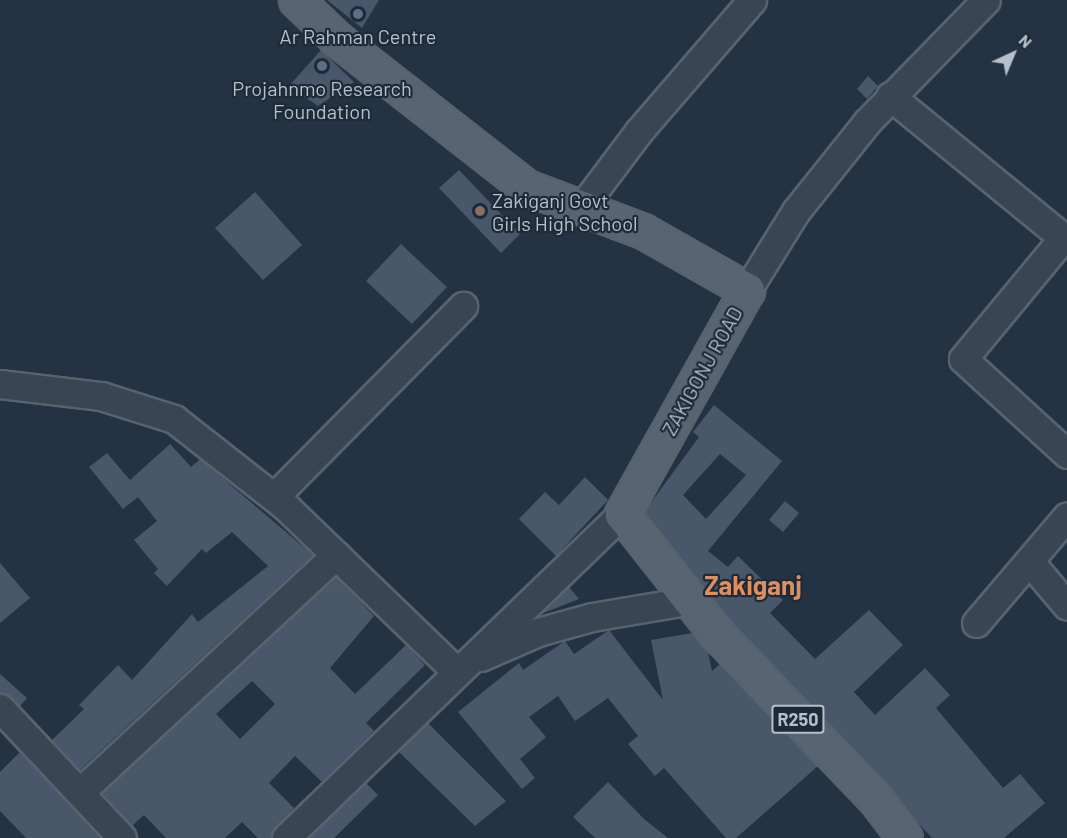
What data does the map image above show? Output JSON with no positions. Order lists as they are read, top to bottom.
{
  "streets": {
    "main road": ["ZAKIGONJ ROAD", "R250"]
  },
  "districts": ["Zakiganj"],
  "places": ["Ar Rahman Centre", "Projahnmo Research Foundation", "Zakiganj Govt Girls High School"],
  "north": "top right"
}
